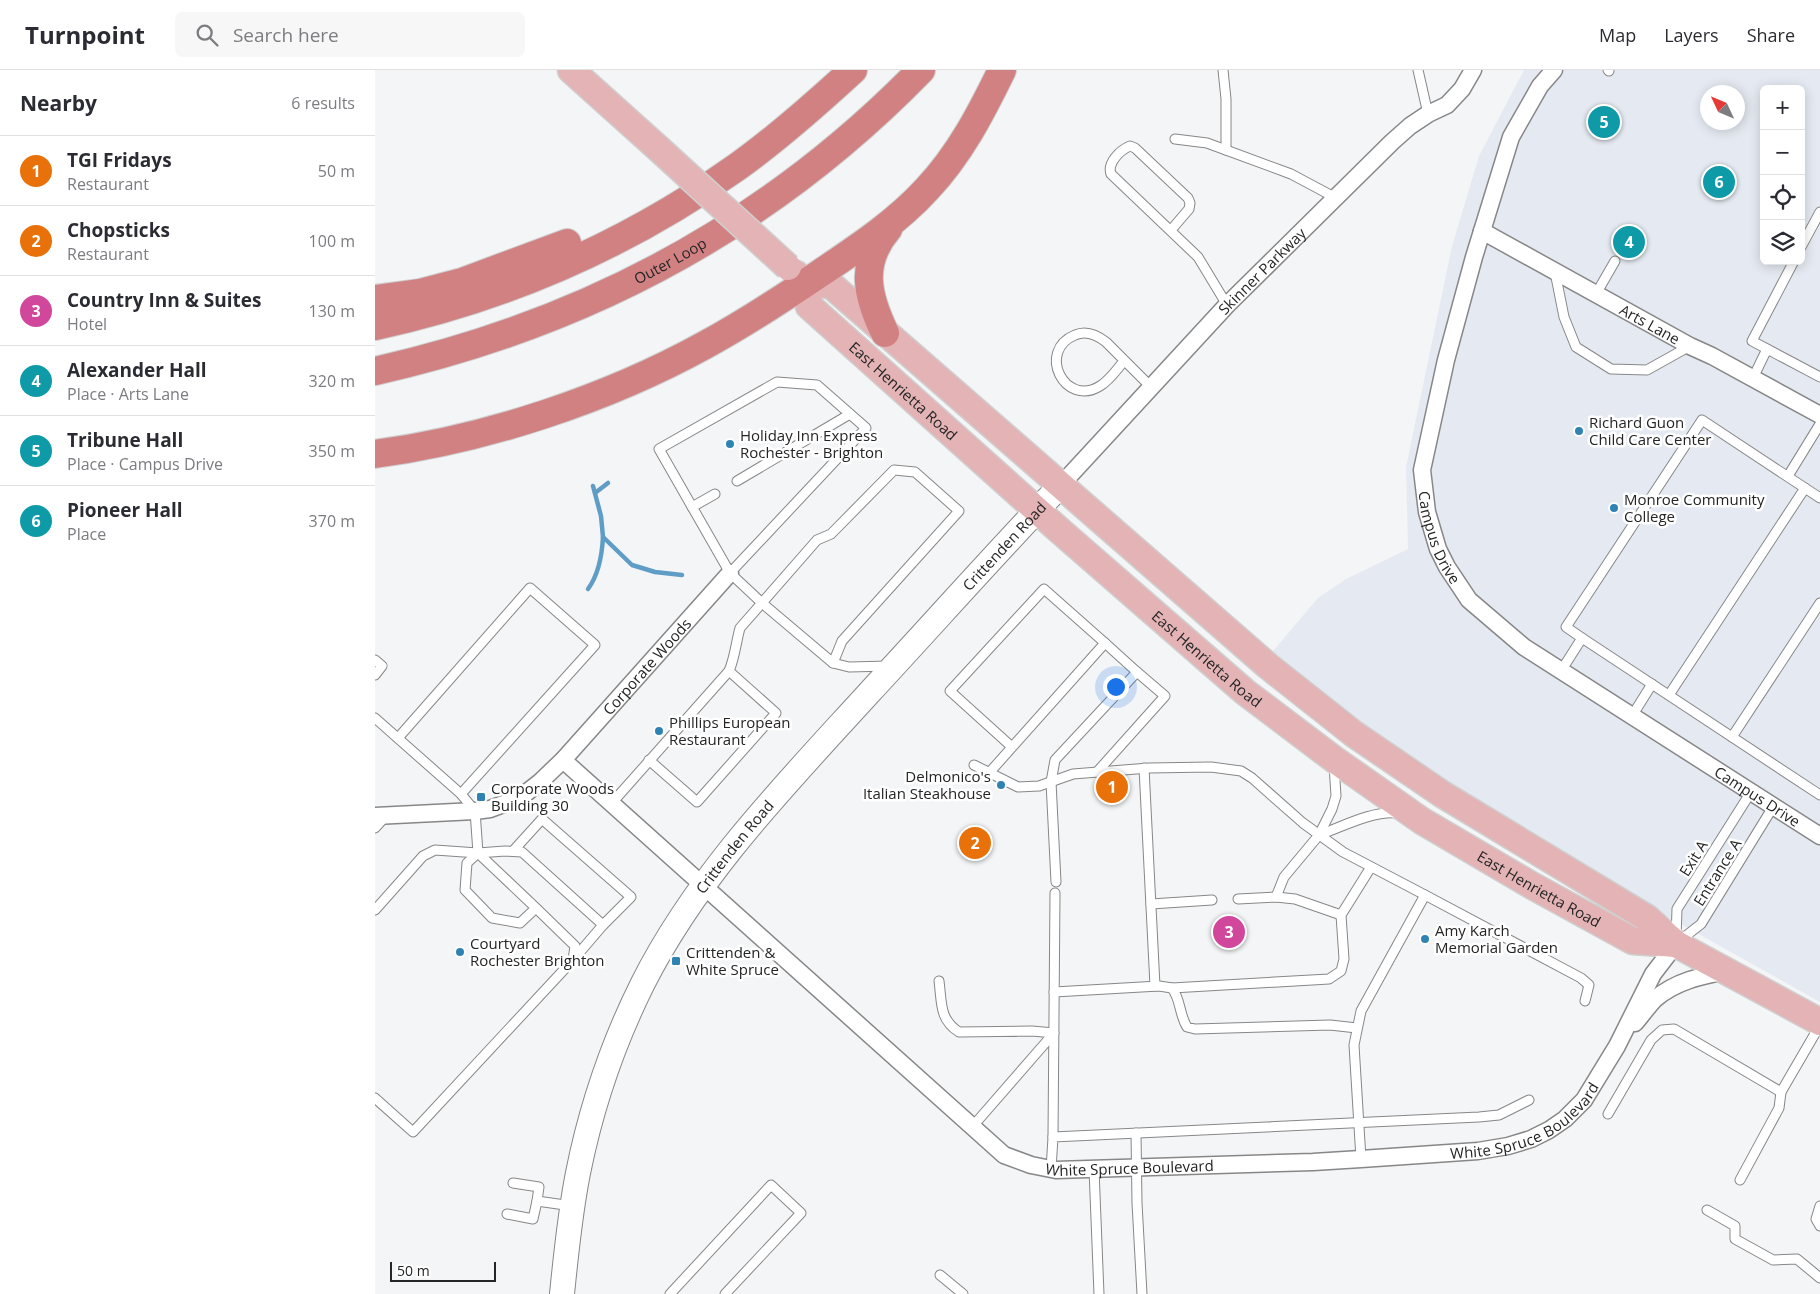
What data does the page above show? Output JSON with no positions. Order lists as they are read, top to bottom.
{
  "streets": {
    "highway": ["Outer Loop"],
    "main road": ["East Henrietta Road"],
    "street": [
      "Skinner Parkway",
      "Arts Lane",
      "Campus Drive",
      "Crittenden Road",
      "Corporate Woods",
      "White Spruce Boulevard"
    ],
    "lane": ["Exit A", "Entrance A"]
  },
  "crossings": [
    ["Skinner Parkway", "East Henrietta Road"],
    ["Skinner Parkway", "Crittenden Road"],
    ["Arts Lane", "Campus Drive"],
    ["East Henrietta Road", "Crittenden Road"],
    ["East Henrietta Road", "Exit A"],
    ["East Henrietta Road", "Entrance A"],
    ["East Henrietta Road", "White Spruce Boulevard"],
    ["Campus Drive", "Exit A"],
    ["Campus Drive", "Entrance A"],
    ["Crittenden Road", "White Spruce Boulevard"],
    ["Exit A", "Entrance A"],
    ["Exit A", "White Spruce Boulevard"],
    ["Entrance A", "White Spruce Boulevard"]
  ],
  "places": {
    "other": [
      "Richard Guon Child Care Center",
      "Holiday Inn Express Rochester - Brighton",
      "Monroe Community College",
      "Phillips European Restaurant",
      "Delmonico's Italian Steakhouse",
      "Amy Karch Memorial Garden",
      "Courtyard Rochester Brighton"
    ],
    "transit": ["Corporate Woods Building 30", "Crittenden & White Spruce"]
  },
  "scale_bar": "50 m",
  "north": "top left",
  "page": {
    "header": "Turnpoint",
    "search": "Search here",
    "nav": ["Map", "Layers", "Share"],
    "heading": ["Nearby", "6 results"],
    "map_buttons": ["+", "−"],
    "pins": [
      "5",
      "6",
      "4",
      "1",
      "2",
      "3"
    ],
    "list": [
      {
        "mark": "1",
        "name": "TGI Fridays",
        "note": "Restaurant",
        "value": "50 m"
      },
      {
        "mark": "2",
        "name": "Chopsticks",
        "note": "Restaurant",
        "value": "100 m"
      },
      {
        "mark": "3",
        "name": "Country Inn & Suites",
        "note": "Hotel",
        "value": "130 m"
      },
      {
        "mark": "4",
        "name": "Alexander Hall",
        "note": "Place · Arts Lane",
        "value": "320 m"
      },
      {
        "mark": "5",
        "name": "Tribune Hall",
        "note": "Place · Campus Drive",
        "value": "350 m"
      },
      {
        "mark": "6",
        "name": "Pioneer Hall",
        "note": "Place",
        "value": "370 m"
      }
    ],
    "scale": "50 m"
  }
}
